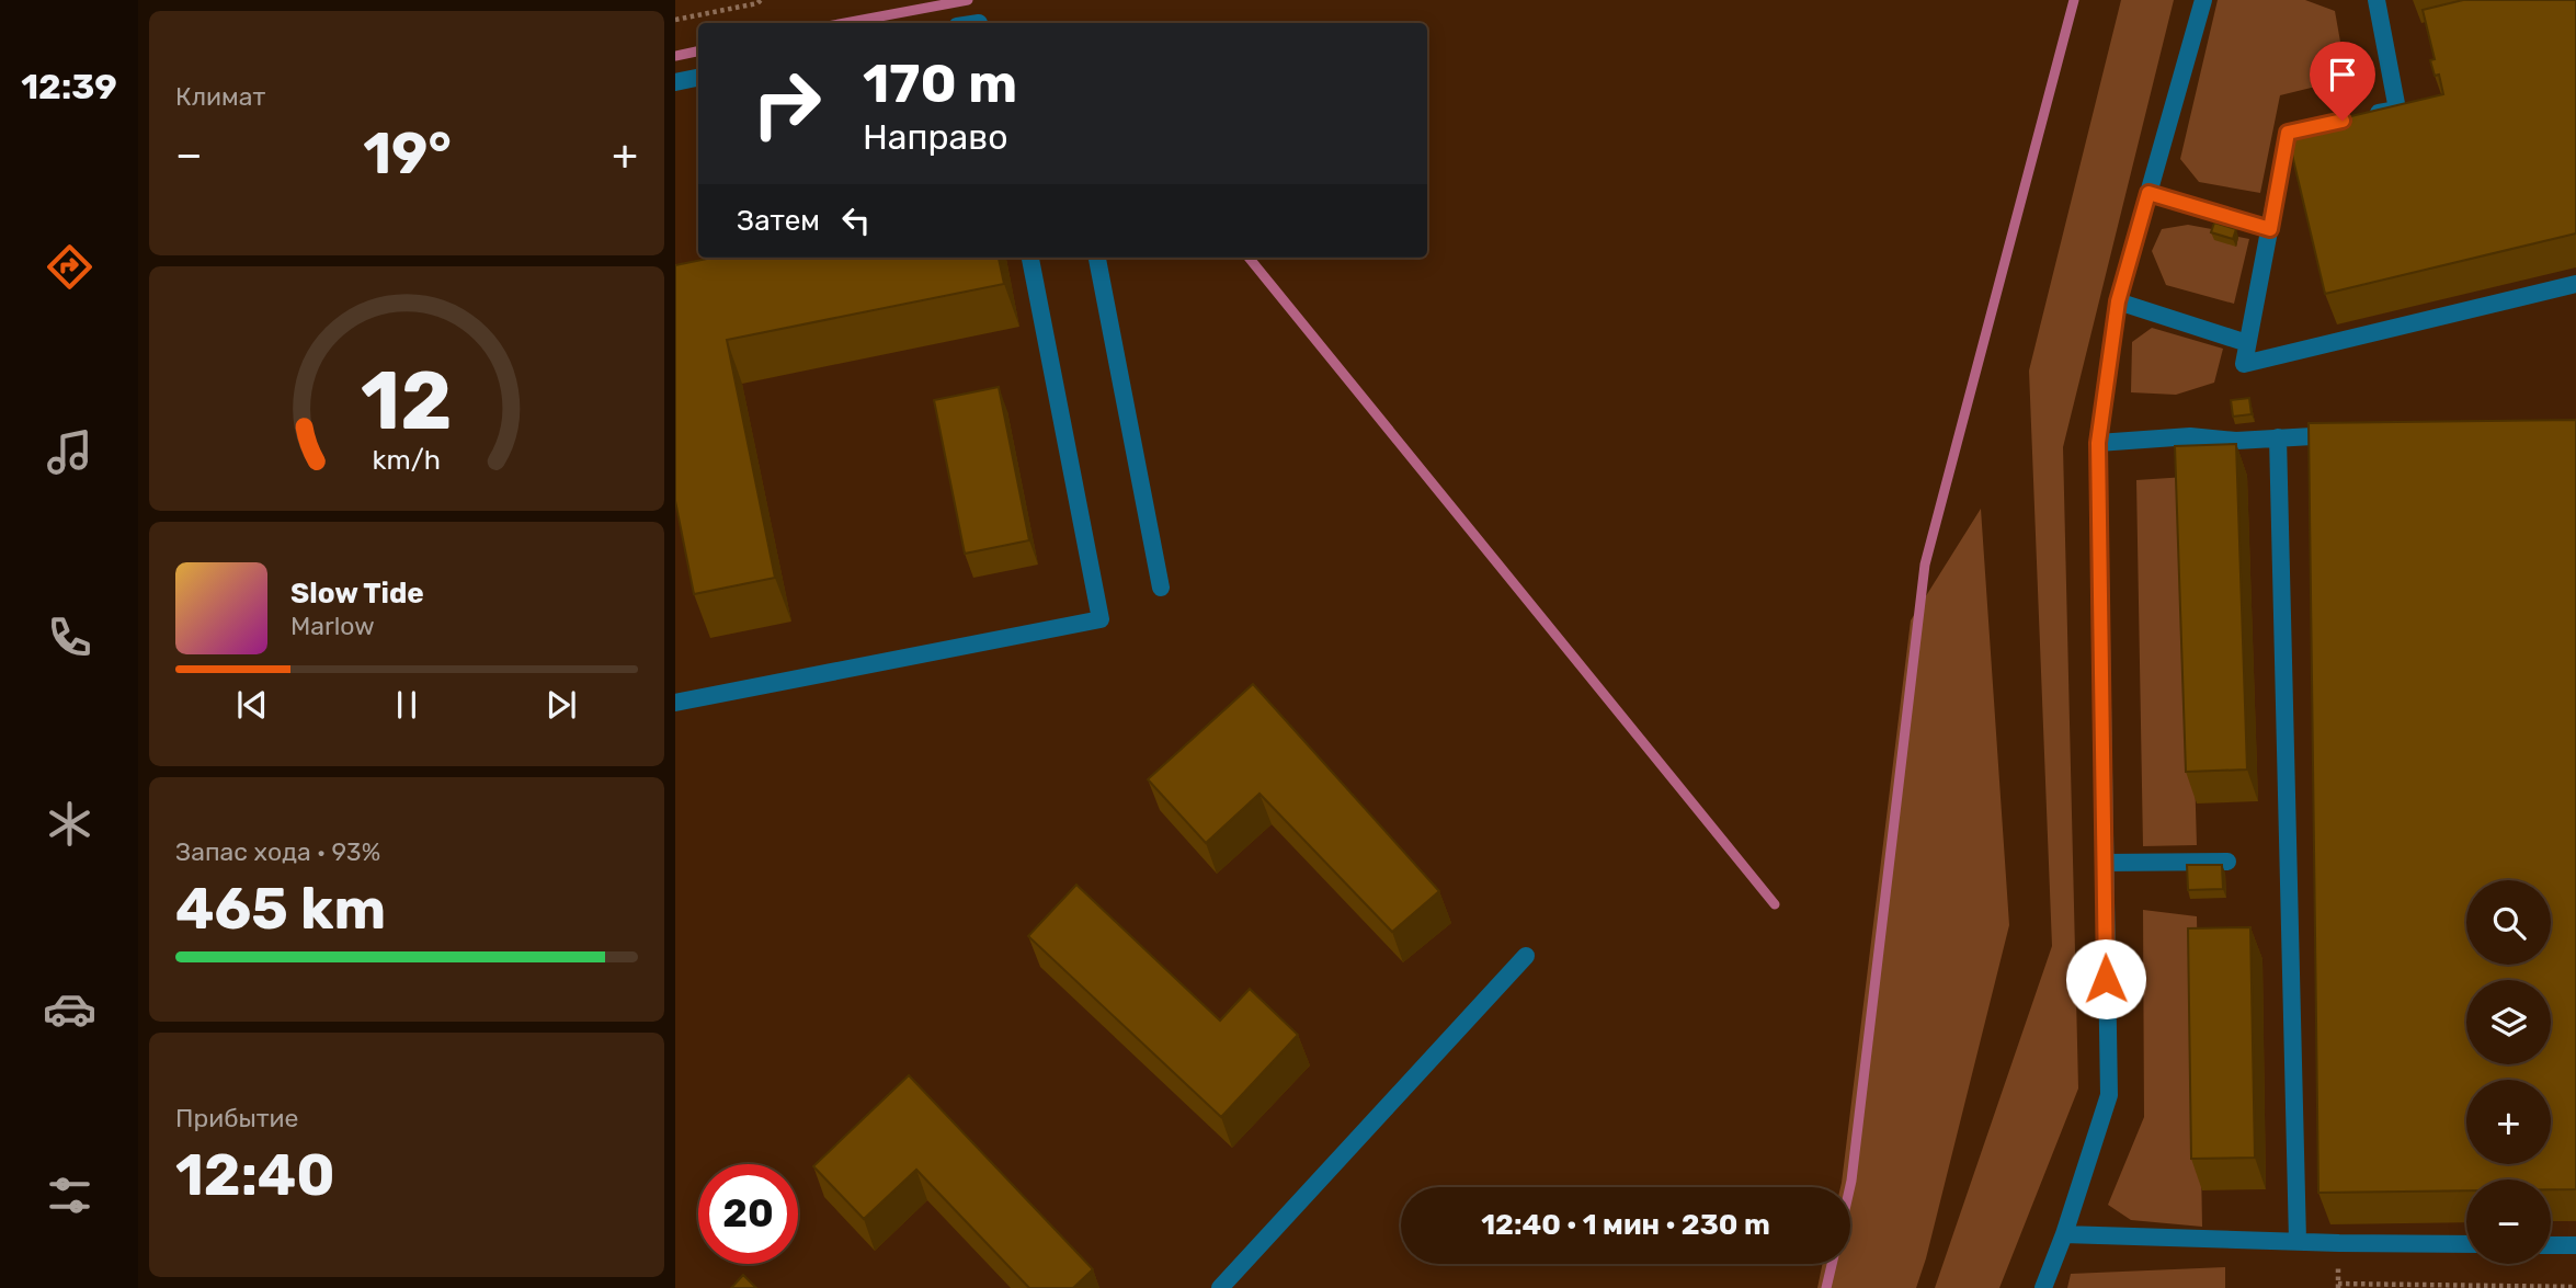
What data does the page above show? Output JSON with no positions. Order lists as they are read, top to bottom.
{
  "page": {
    "tabs": "12:39",
    "tile": [
      "Климат",
      ["Запас хода · 93%", "465 km"],
      ["Прибытие", "12:40"]
    ],
    "turn": ["170 m", "Направо"],
    "heat": ["−", "19°", "+"],
    "then": "Затем",
    "song": ["Slow Tide", "Marlow"],
    "map_buttons": ["+", "−"],
    "limit": "20",
    "trip": "12:40 · 1 мин · 230 m",
    "gauge": ["12", "km/h"]
  }
}
